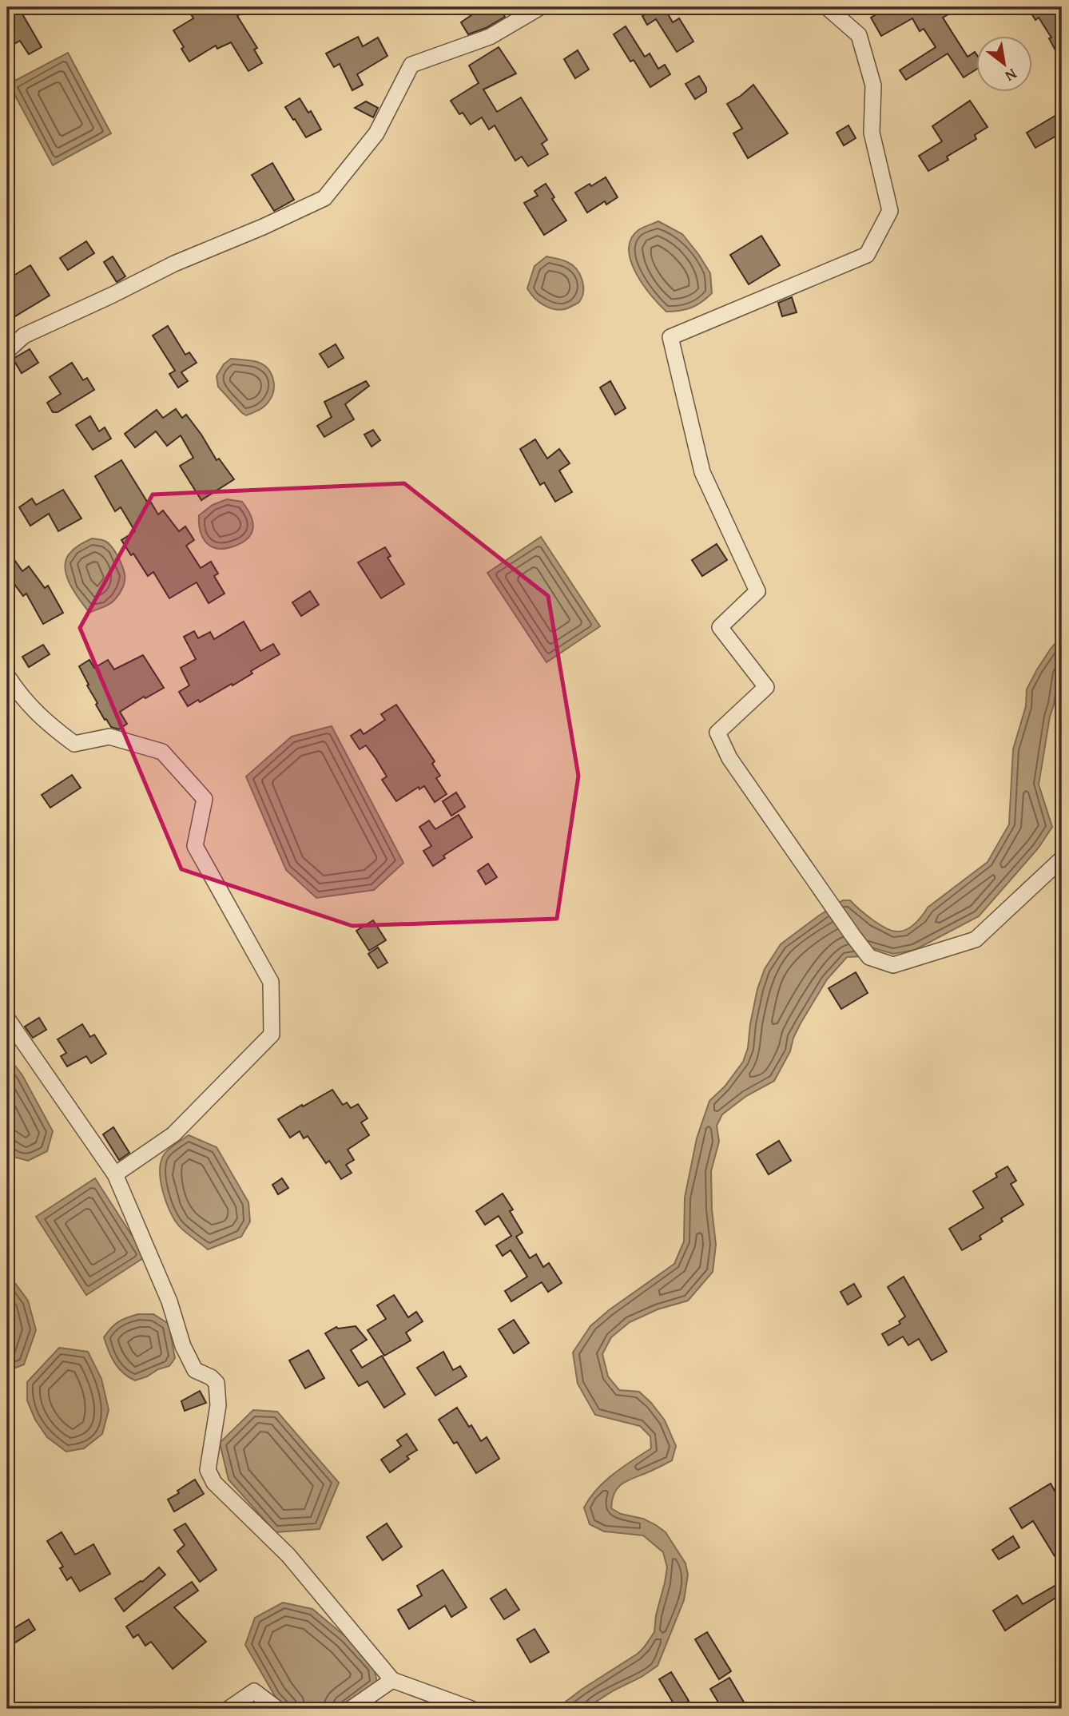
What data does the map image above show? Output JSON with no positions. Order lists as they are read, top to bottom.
{
  "north": "bottom right"
}
